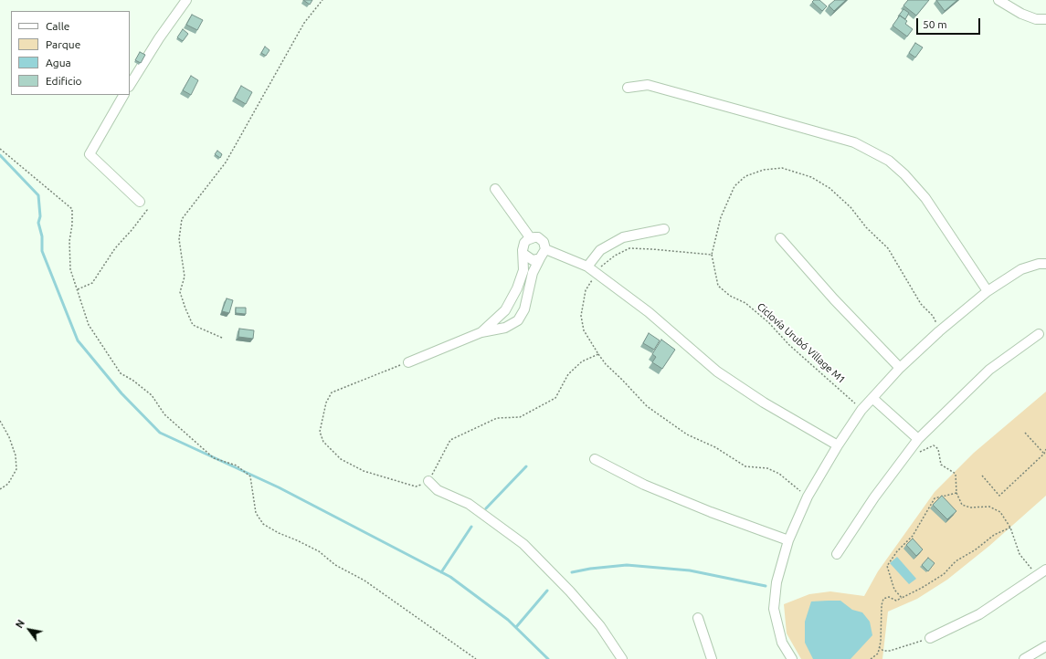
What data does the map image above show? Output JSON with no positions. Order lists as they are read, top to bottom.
{
  "streets": {
    "path": ["Ciclovía Urubó Village M1"]
  },
  "legend": [
    "Calle",
    "Parque",
    "Agua",
    "Edificio"
  ],
  "scale_bar": "50 m",
  "north": "top left"
}
